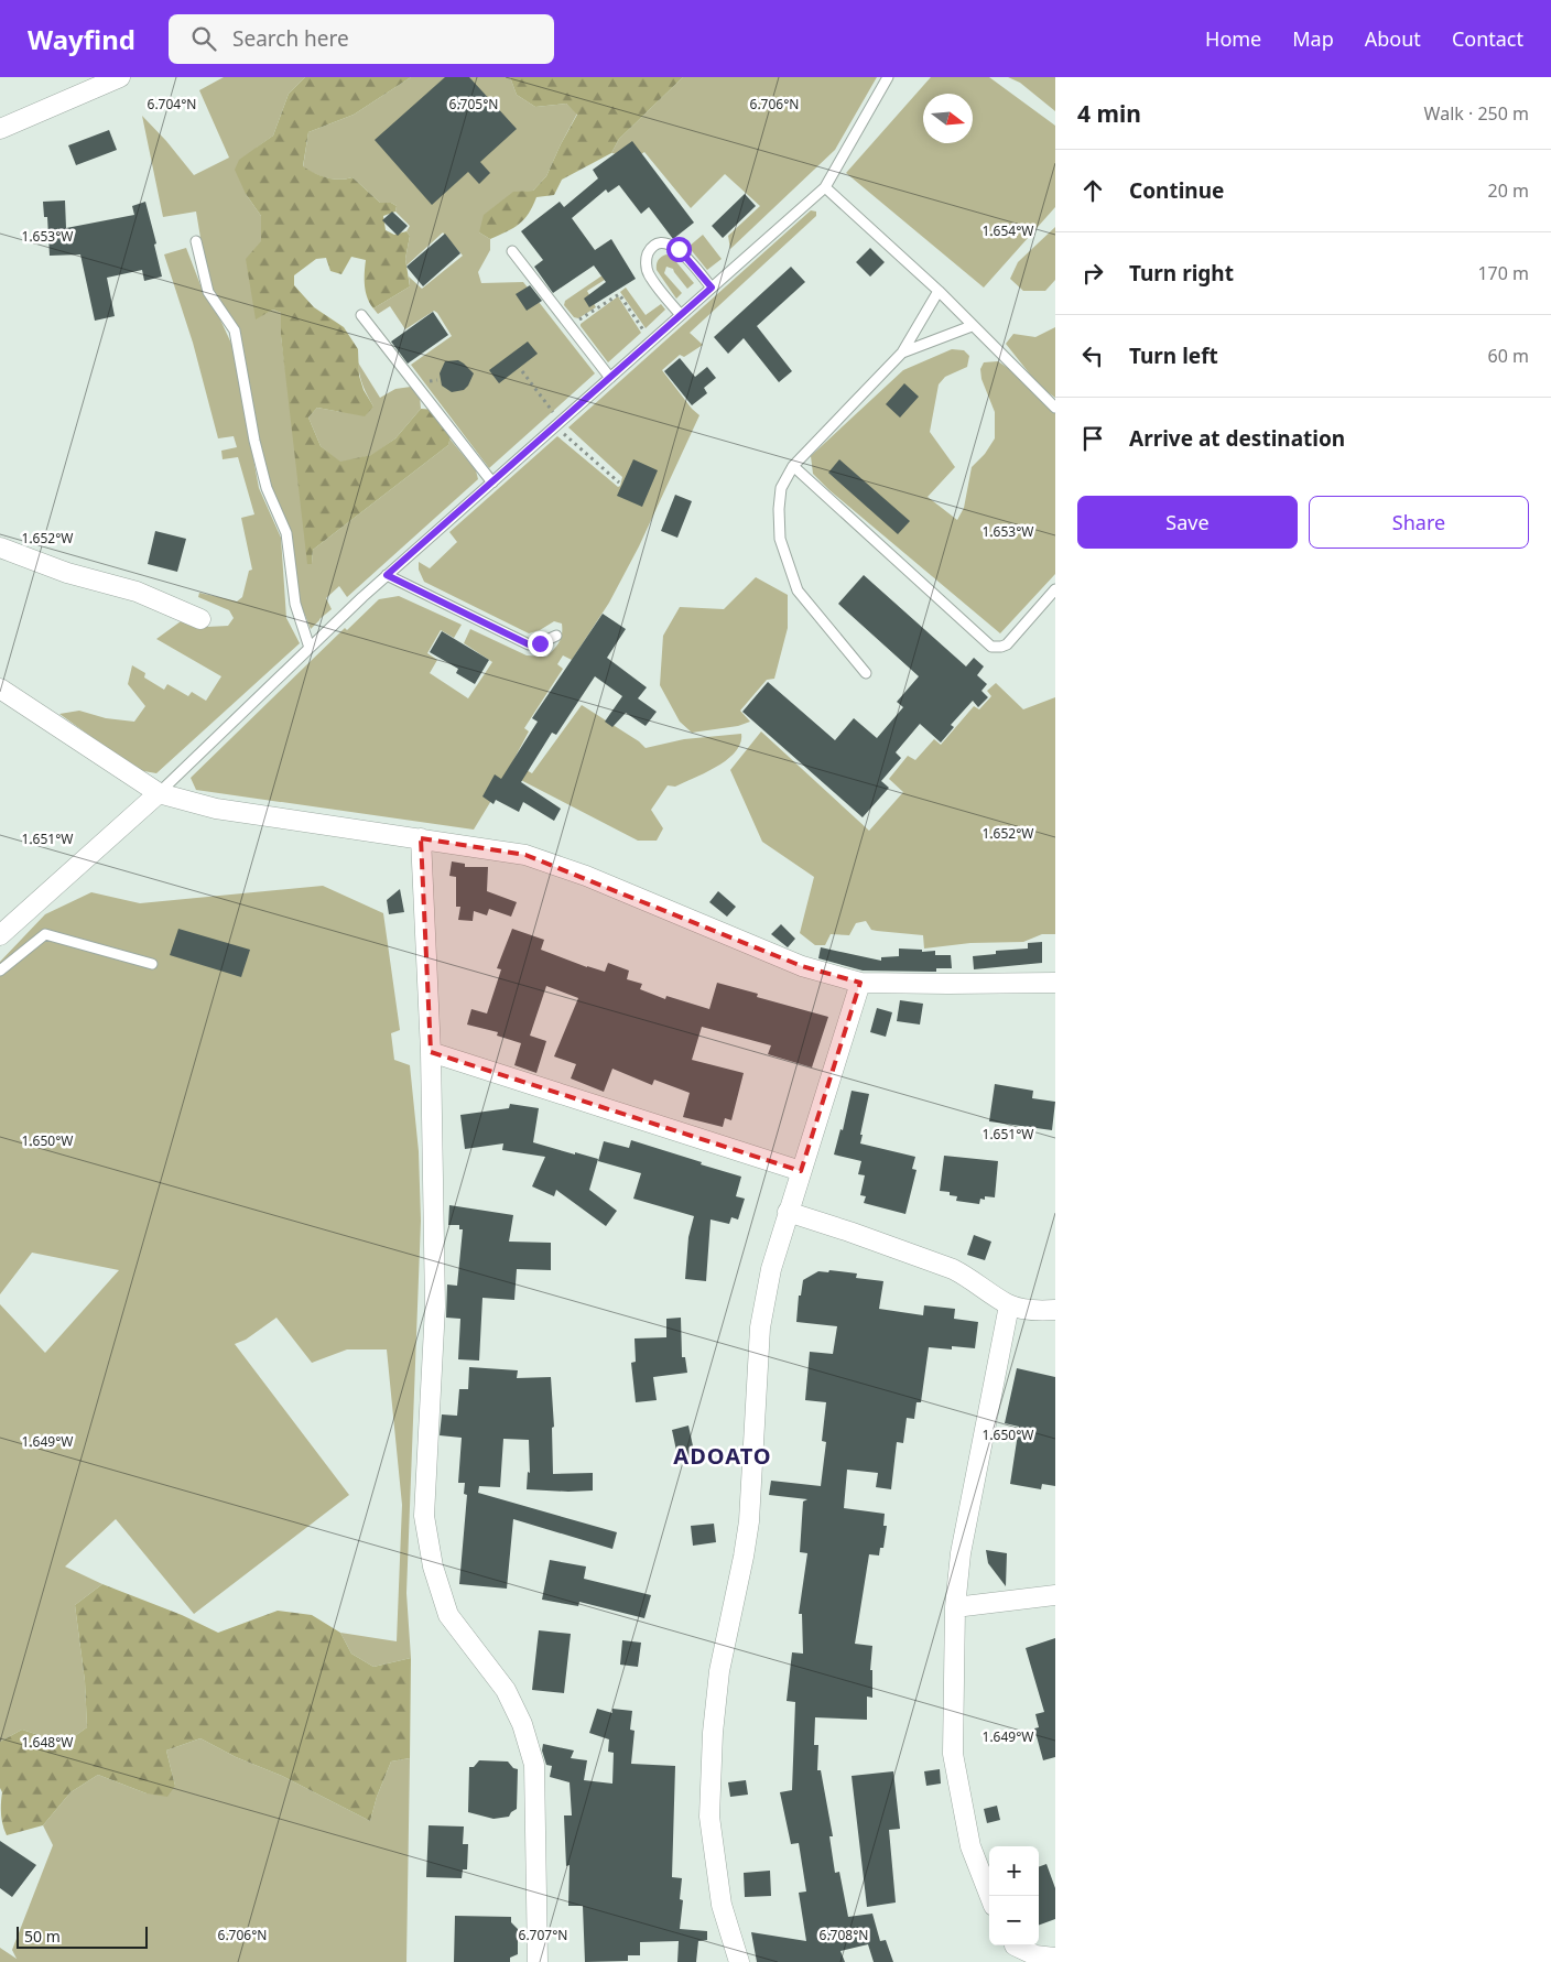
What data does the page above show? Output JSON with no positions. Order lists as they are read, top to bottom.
{
  "districts": ["ADOATO"],
  "scale_bar": "50 m",
  "north": "right",
  "page": {
    "header": "Wayfind",
    "search": "Search here",
    "nav": [
      "Home",
      "Map",
      "About",
      "Contact"
    ],
    "heading": ["4 min", "Walk · 250 m"],
    "list": [
      ["Continue", "20 m"],
      ["Turn right", "170 m"],
      ["Turn left", "60 m"],
      "Arrive at destination"
    ],
    "buttons": ["Save", "Share"],
    "map_buttons": ["+", "−"],
    "scale": "50 m"
  },
  "coordinates": [
    "6.704°N",
    "6.705°N",
    "6.706°N",
    "1.654°W",
    "1.653°W",
    "1.652°W",
    "1.651°W",
    "1.650°W",
    "1.649°W",
    "1.648°W",
    "6.707°N",
    "6.708°N"
  ]
}
